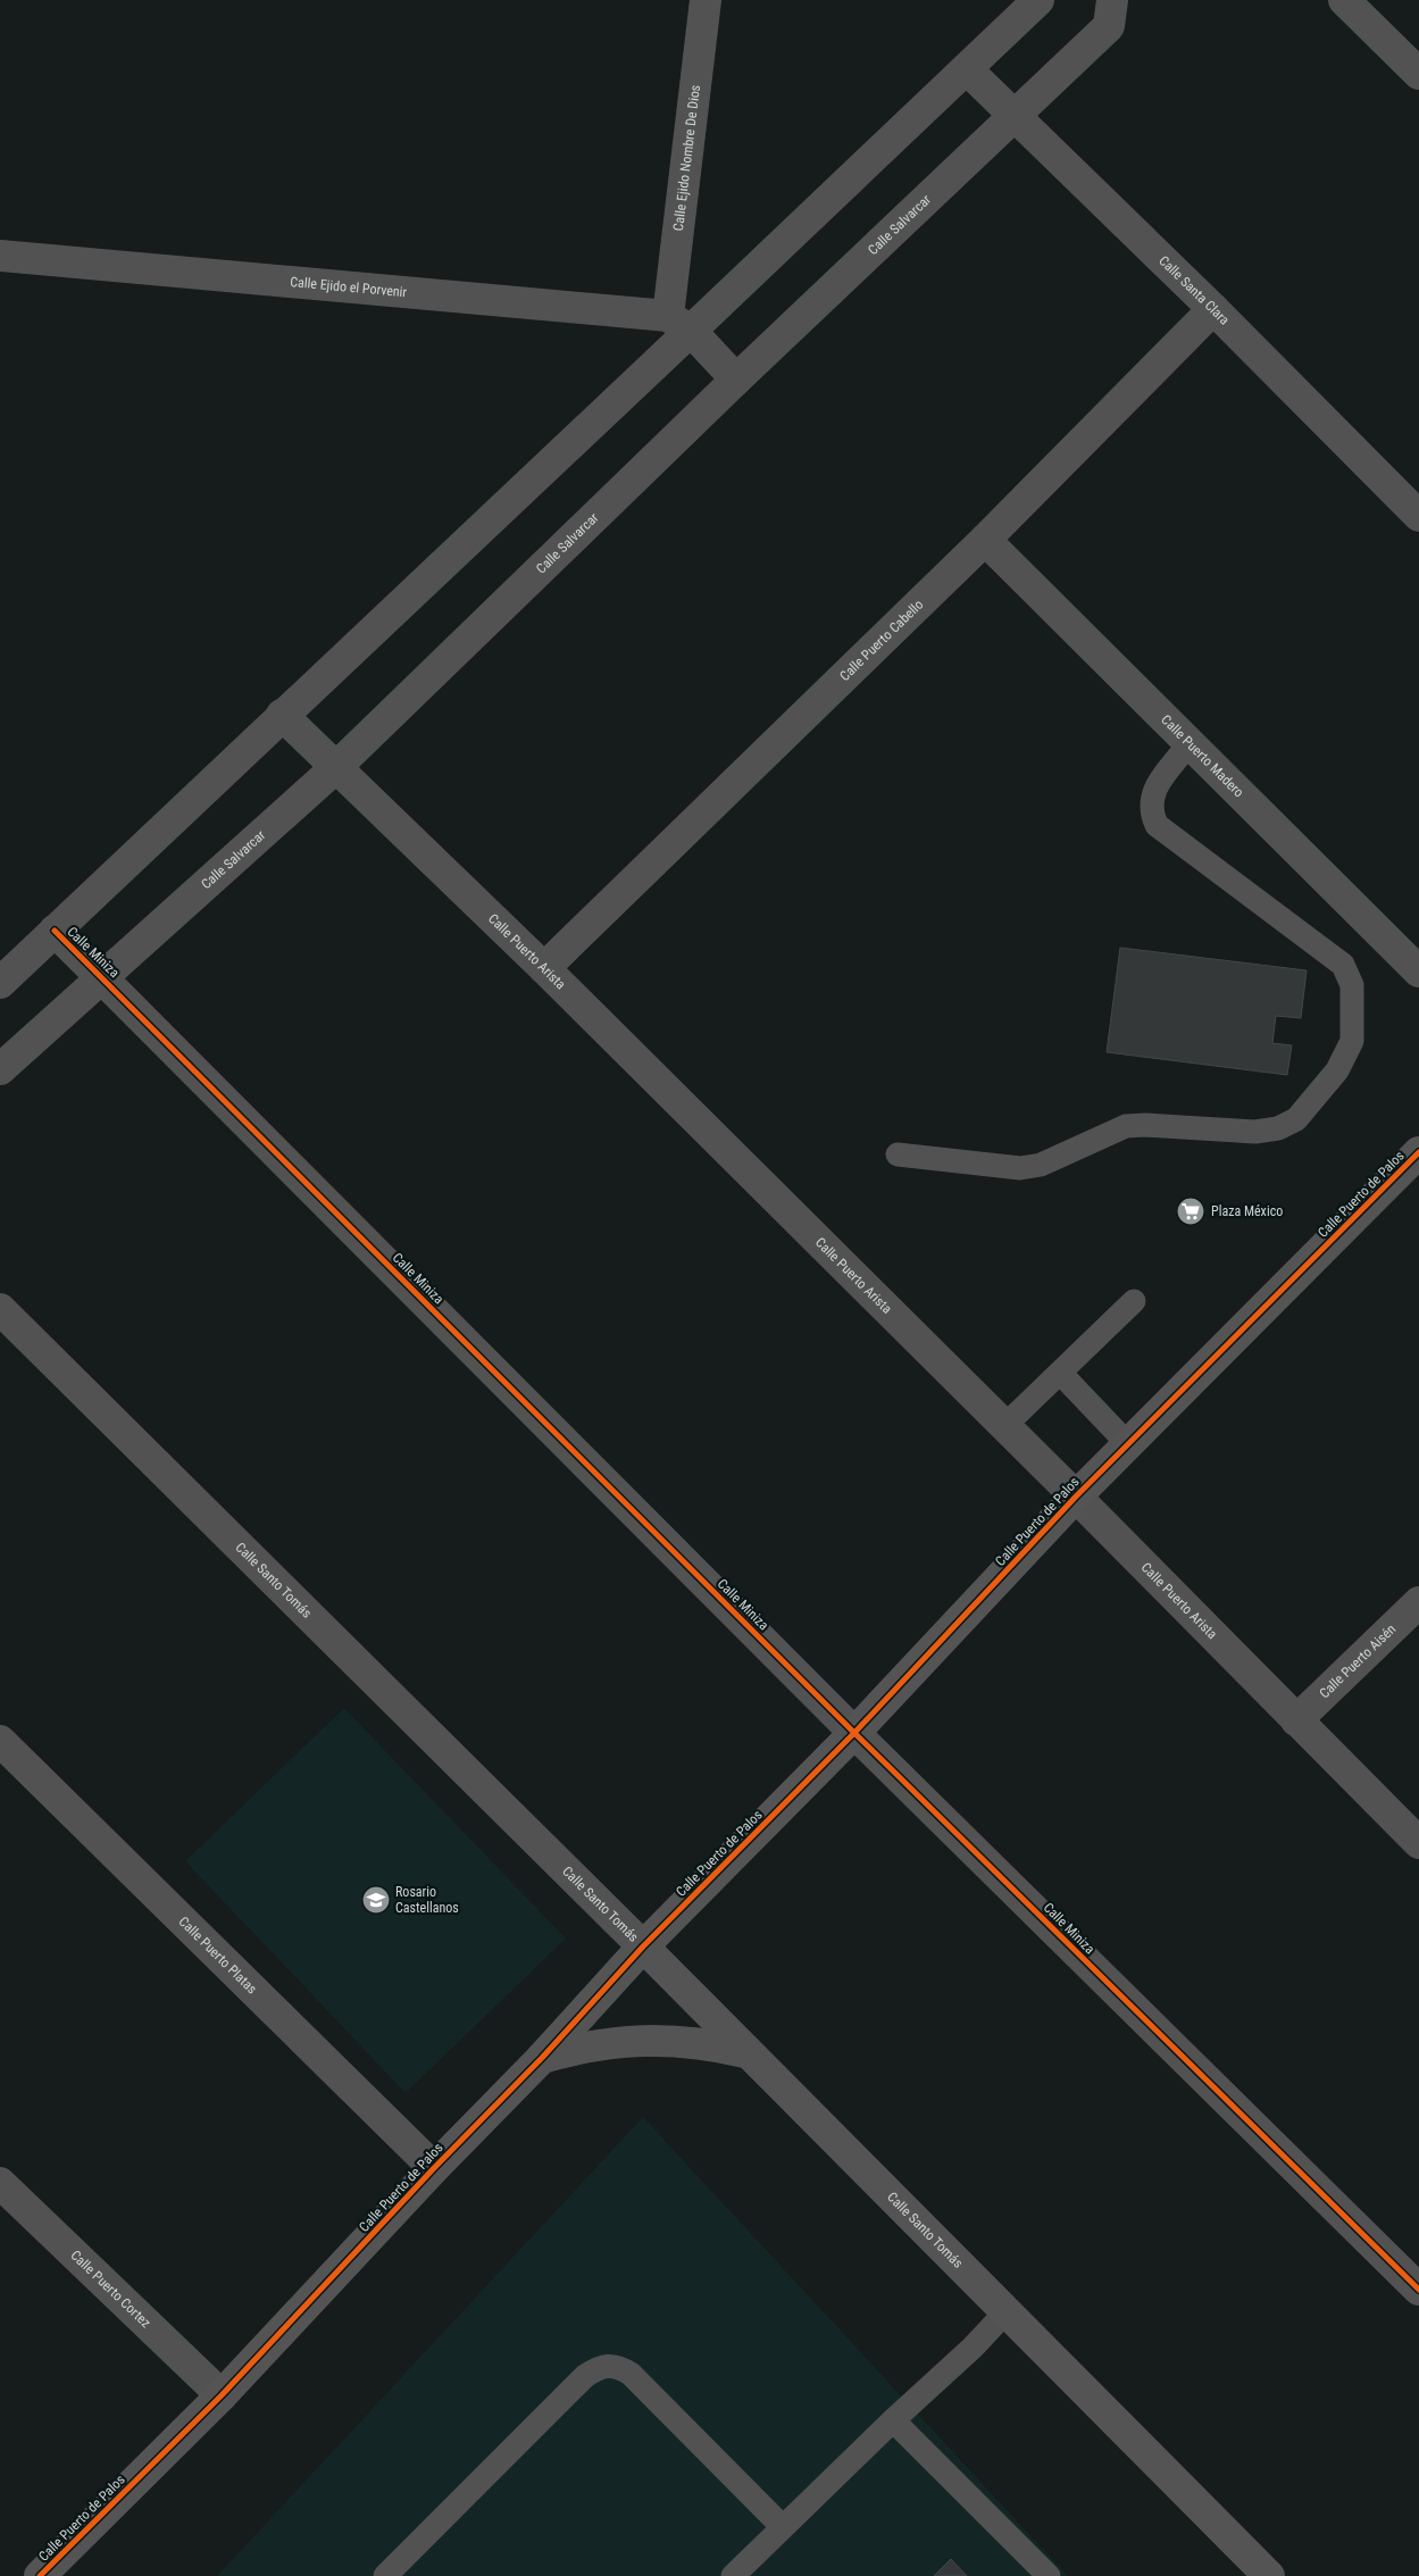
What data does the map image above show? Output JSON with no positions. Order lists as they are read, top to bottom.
{
  "streets": {
    "street": [
      "Calle Ejido Nombre De Dios",
      "Calle Salvarcar",
      "Calle Ejido el Porvenir",
      "Calle Santa Clara",
      "Calle Puerto Cabello",
      "Calle Puerto Madero",
      "Calle Miniza",
      "Calle Puerto Arista",
      "Calle Puerto de Palos",
      "Calle Santo Tomás",
      "Calle Puerto Aisén",
      "Calle Puerto Platas",
      "Calle Puerto Cortez"
    ]
  },
  "crossings": [
    ["Calle Ejido Nombre De Dios", "Calle Ejido el Porvenir"],
    ["Calle Salvarcar", "Calle Santa Clara"],
    ["Calle Salvarcar", "Calle Miniza"],
    ["Calle Salvarcar", "Calle Puerto Arista"],
    ["Calle Santa Clara", "Calle Puerto Cabello"],
    ["Calle Puerto Cabello", "Calle Puerto Madero"],
    ["Calle Puerto Cabello", "Calle Puerto Arista"],
    ["Calle Miniza", "Calle Puerto de Palos"],
    ["Calle Puerto Arista", "Calle Puerto de Palos"],
    ["Calle Puerto Arista", "Calle Puerto Aisén"],
    ["Calle Puerto de Palos", "Calle Santo Tomás"],
    ["Calle Puerto de Palos", "Calle Puerto Platas"],
    ["Calle Puerto de Palos", "Calle Puerto Cortez"]
  ],
  "places": {
    "supermarket": ["Plaza México"],
    "school or university": ["Rosario Castellanos"]
  }
}
